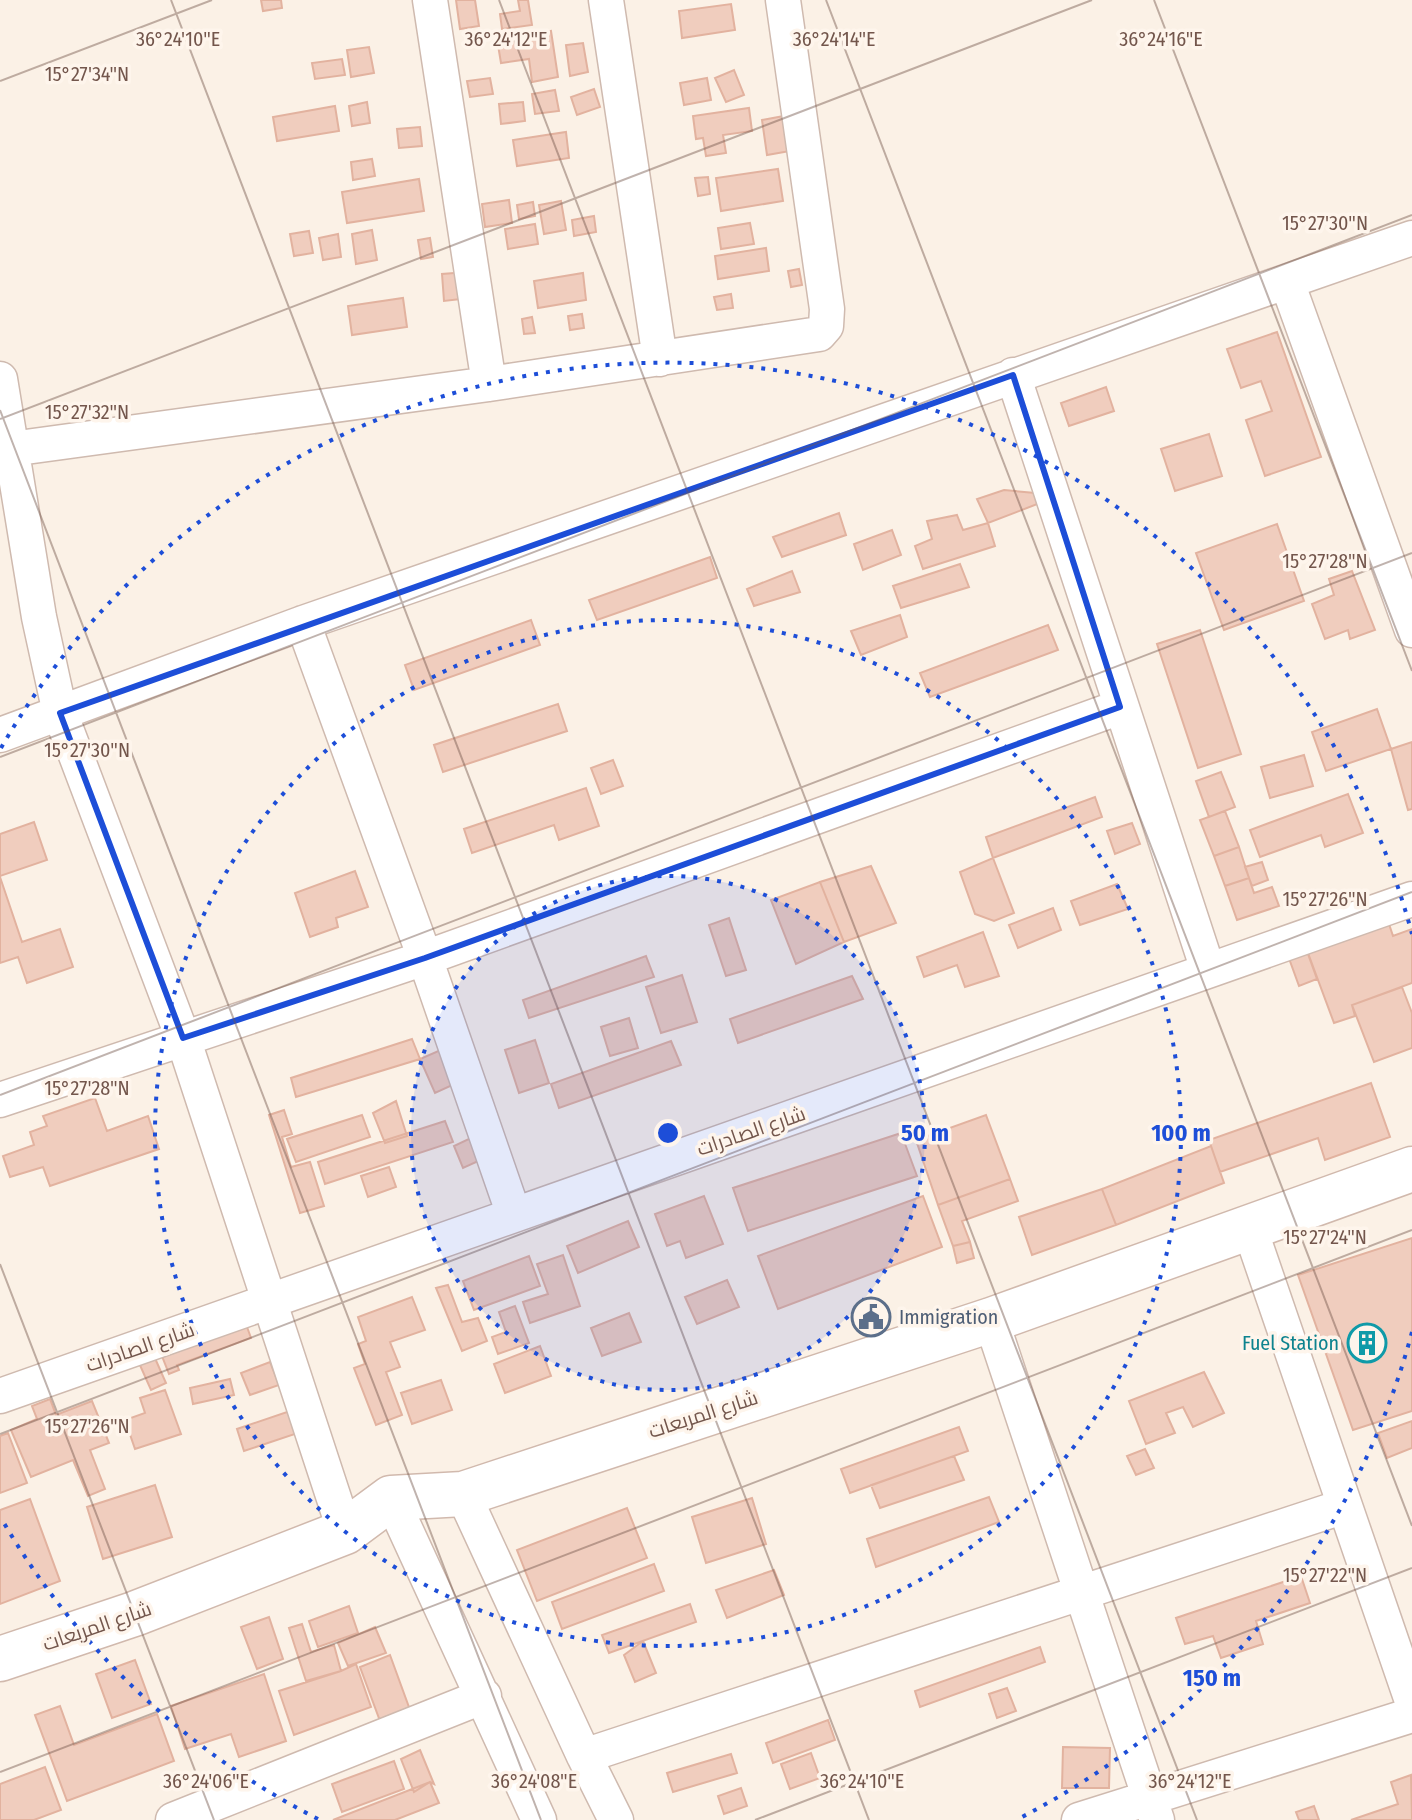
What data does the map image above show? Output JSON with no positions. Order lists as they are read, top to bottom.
{
  "streets": {
    "main road": ["شارع المربعات"],
    "street": ["شارع الصادرات"]
  },
  "places": {
    "public building": ["Immigration"],
    "building": ["Fuel Station"]
  },
  "coordinates": [
    "36°24'10\"E",
    "36°24'12\"E",
    "36°24'14\"E",
    "36°24'16\"E",
    "15°27'34\"N",
    "15°27'30\"N",
    "15°27'32\"N",
    "15°27'28\"N",
    "15°27'26\"N",
    "15°27'24\"N",
    "15°27'22\"N",
    "36°24'06\"E",
    "36°24'08\"E"
  ],
  "rings": ["50 m", "100 m", "150 m"]
}
